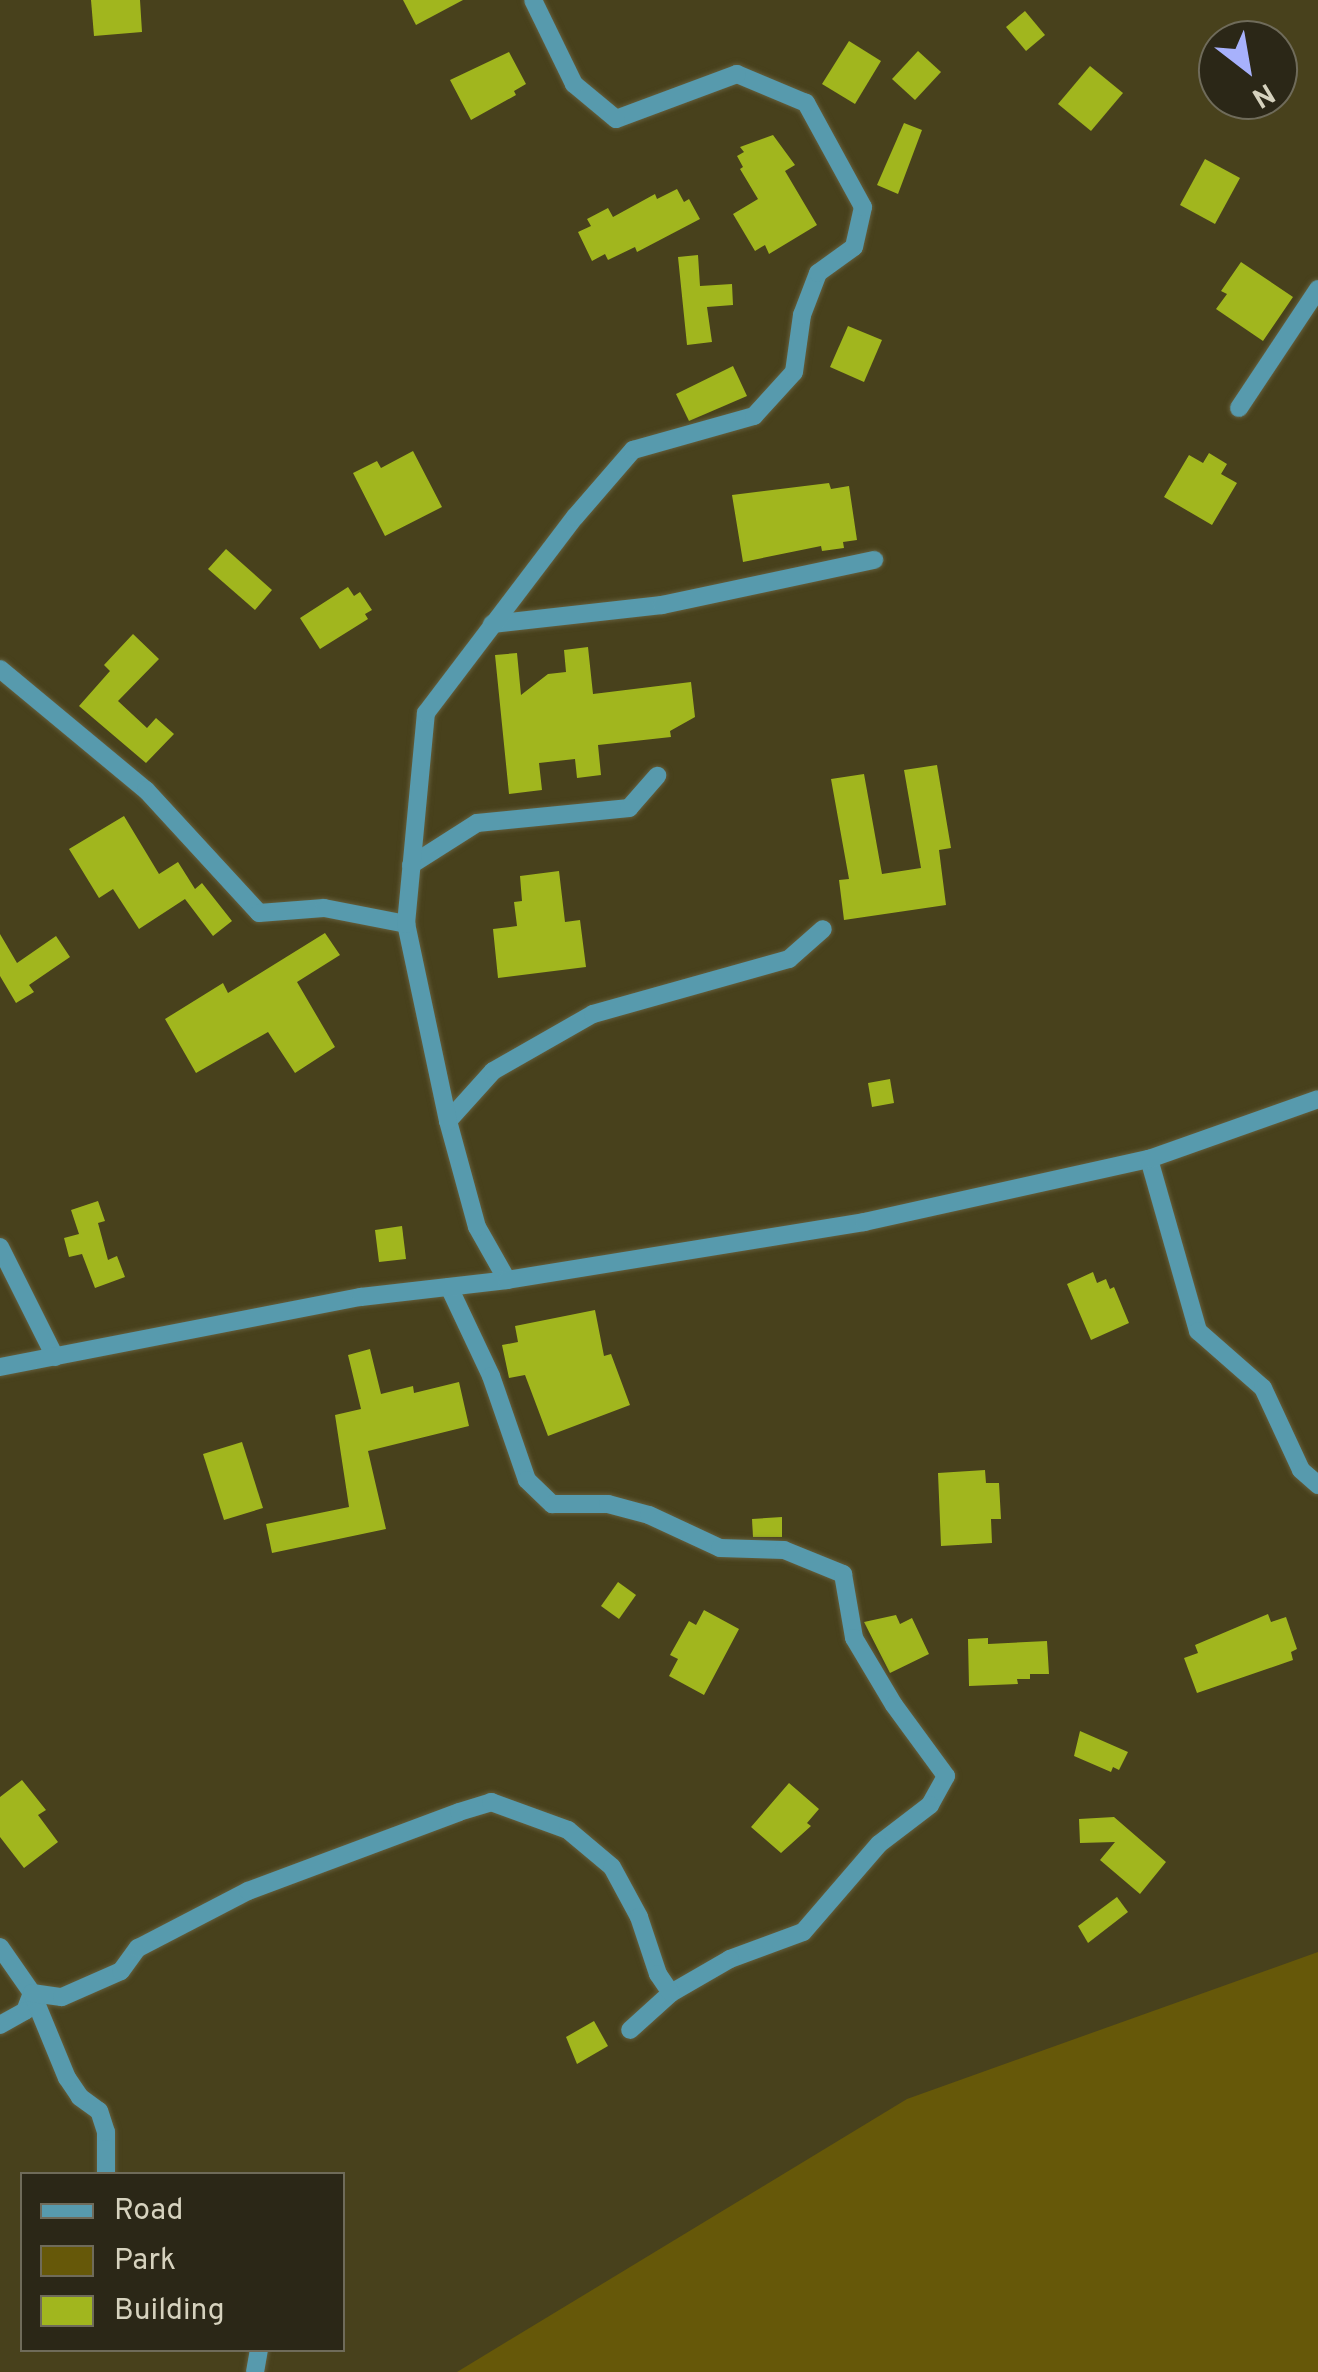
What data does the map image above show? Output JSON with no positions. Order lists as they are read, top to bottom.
{
  "legend": ["Road", "Park", "Building"],
  "north": "bottom right"
}
